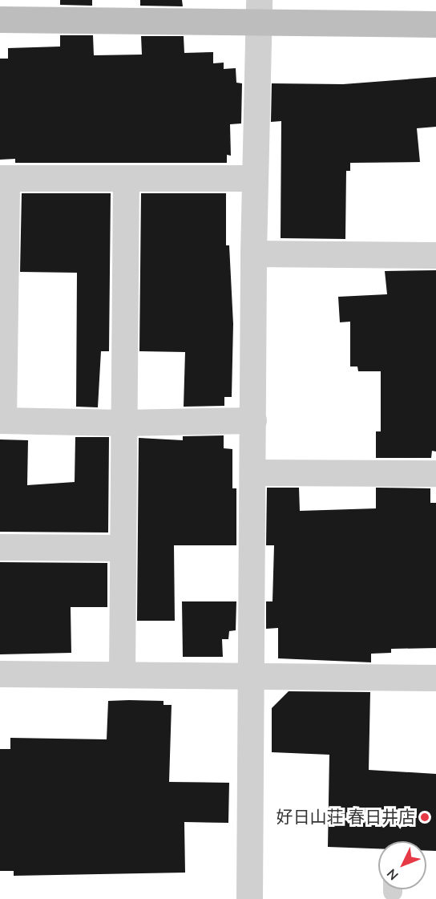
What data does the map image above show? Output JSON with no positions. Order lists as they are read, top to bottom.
{
  "places": ["好日山荘 春日井店"],
  "north": "bottom left"
}
